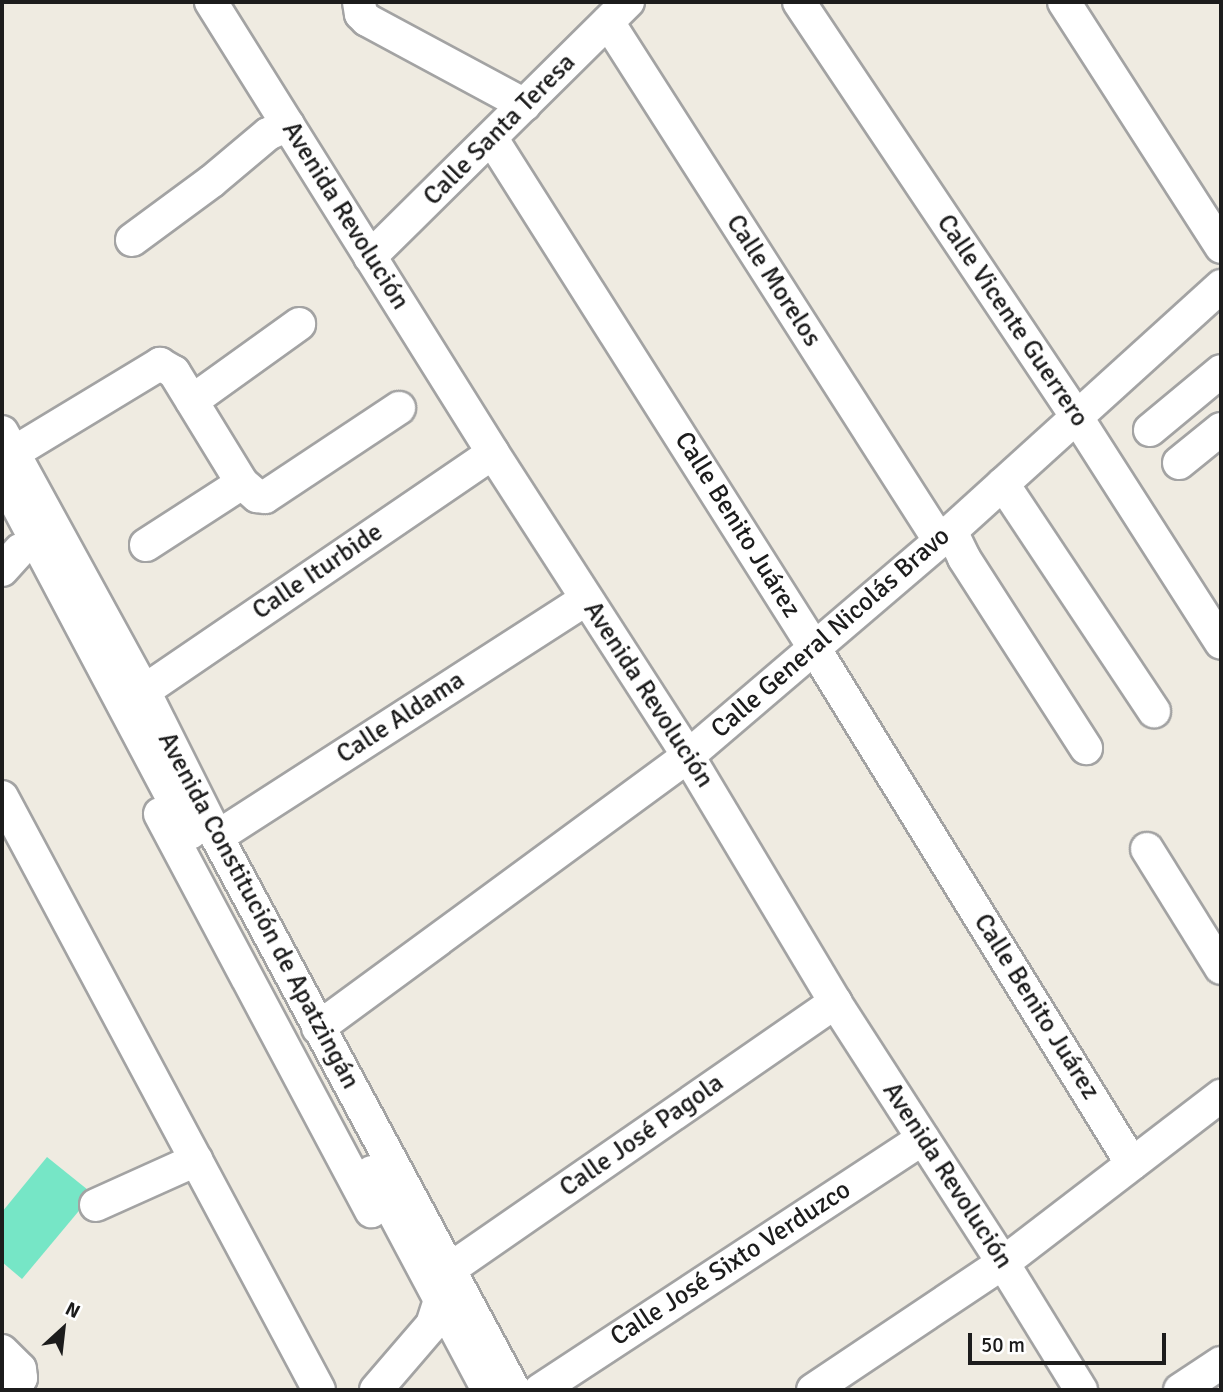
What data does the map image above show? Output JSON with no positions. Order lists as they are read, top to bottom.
{
  "streets": {
    "street": [
      "Calle Santa Teresa",
      "Avenida Revolución",
      "Calle Morelos",
      "Calle Vicente Guerrero",
      "Calle Benito Juárez",
      "Calle Iturbide",
      "Calle General Nicolás Bravo",
      "Calle Aldama",
      "Avenida Constitución de Apatzingán",
      "Calle José Pagola",
      "Calle José Sixto Verduzco"
    ]
  },
  "crossings": [
    ["Calle Santa Teresa", "Avenida Revolución"],
    ["Calle Santa Teresa", "Calle Morelos"],
    ["Calle Santa Teresa", "Calle Benito Juárez"],
    ["Avenida Revolución", "Calle Iturbide"],
    ["Avenida Revolución", "Calle General Nicolás Bravo"],
    ["Avenida Revolución", "Calle Aldama"],
    ["Avenida Revolución", "Calle José Pagola"],
    ["Avenida Revolución", "Calle José Sixto Verduzco"],
    ["Calle Morelos", "Calle General Nicolás Bravo"],
    ["Calle Vicente Guerrero", "Calle General Nicolás Bravo"],
    ["Calle Benito Juárez", "Calle General Nicolás Bravo"],
    ["Calle Iturbide", "Avenida Constitución de Apatzingán"],
    ["Calle General Nicolás Bravo", "Avenida Constitución de Apatzingán"],
    ["Calle Aldama", "Avenida Constitución de Apatzingán"],
    ["Avenida Constitución de Apatzingán", "Calle José Pagola"]
  ],
  "scale_bar": "50 m",
  "north": "top right"
}
